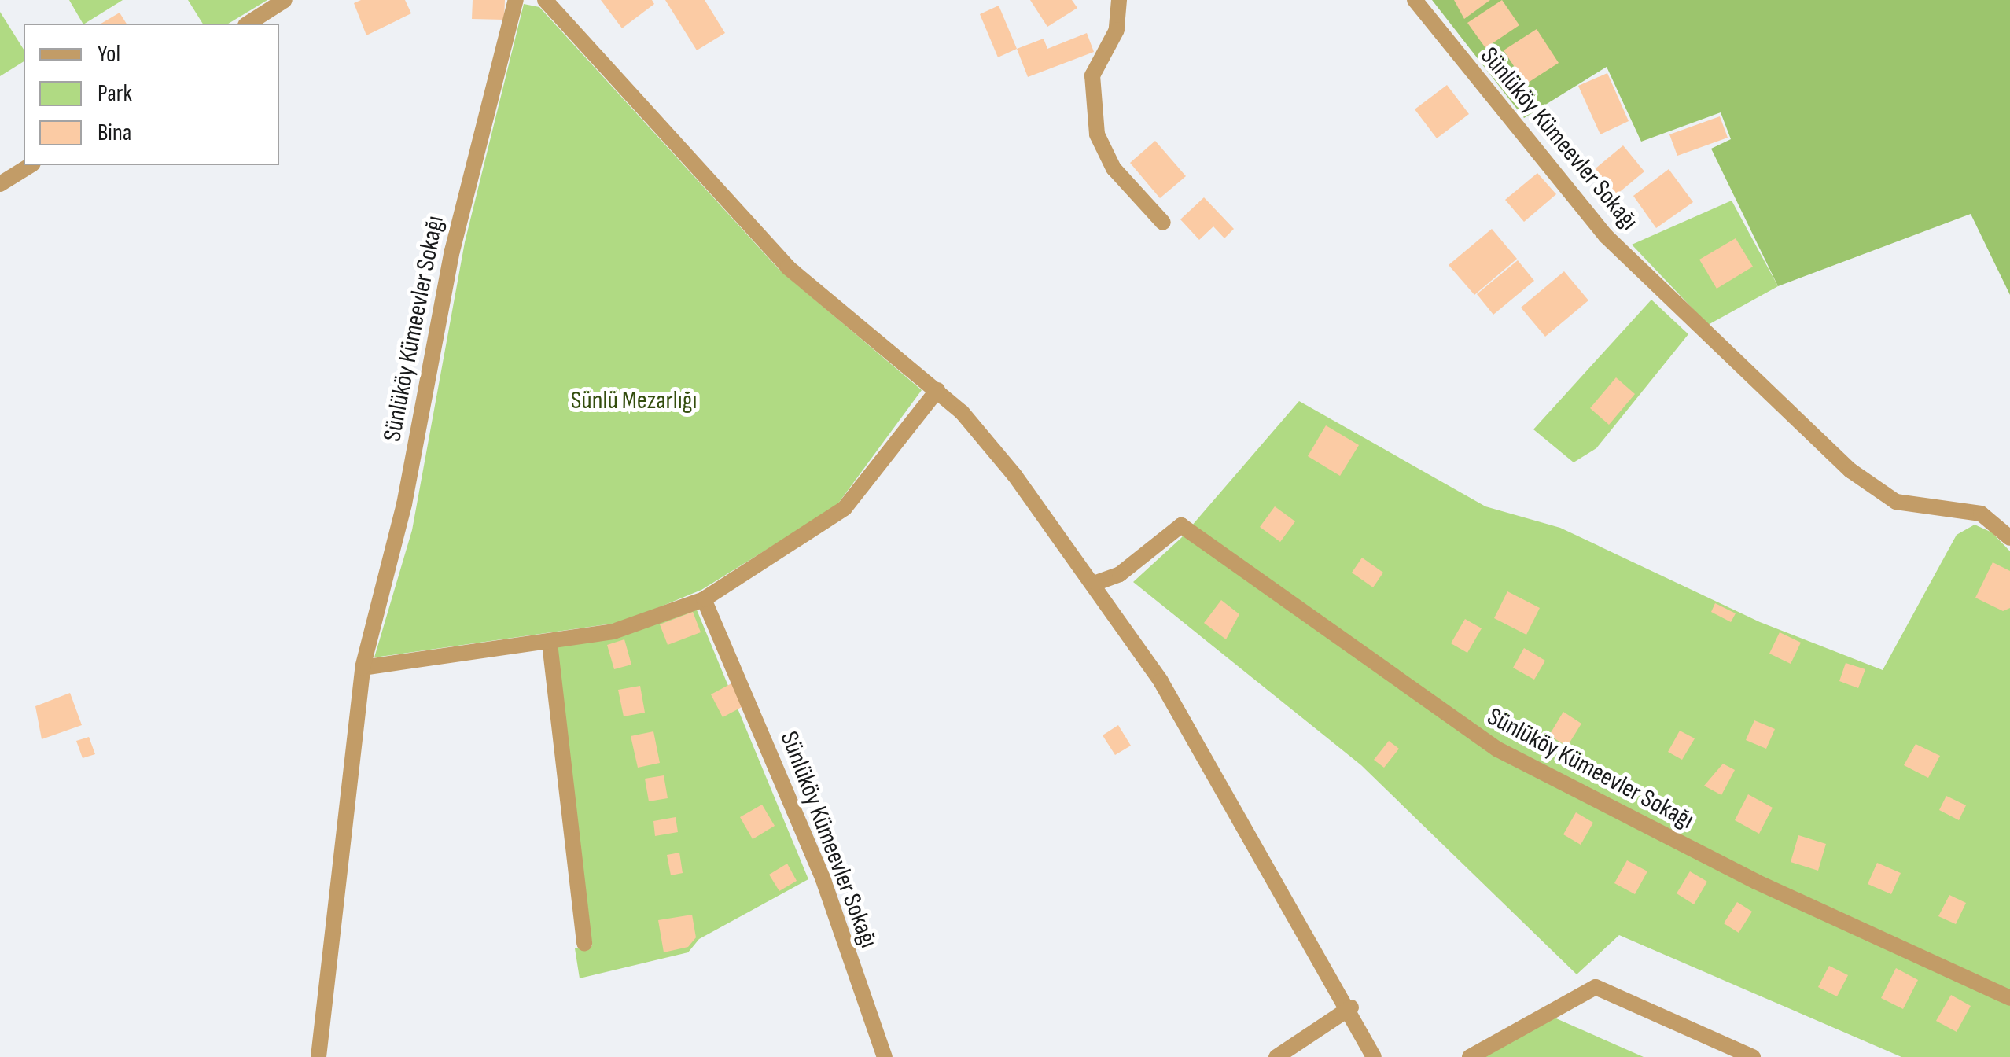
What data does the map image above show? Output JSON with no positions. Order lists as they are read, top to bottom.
{
  "streets": {
    "street": ["Sünlüköy Kümeevler Sokağı"]
  },
  "parks": ["Sünlü Mezarlığı"],
  "legend": ["Yol", "Park", "Bina"]
}
